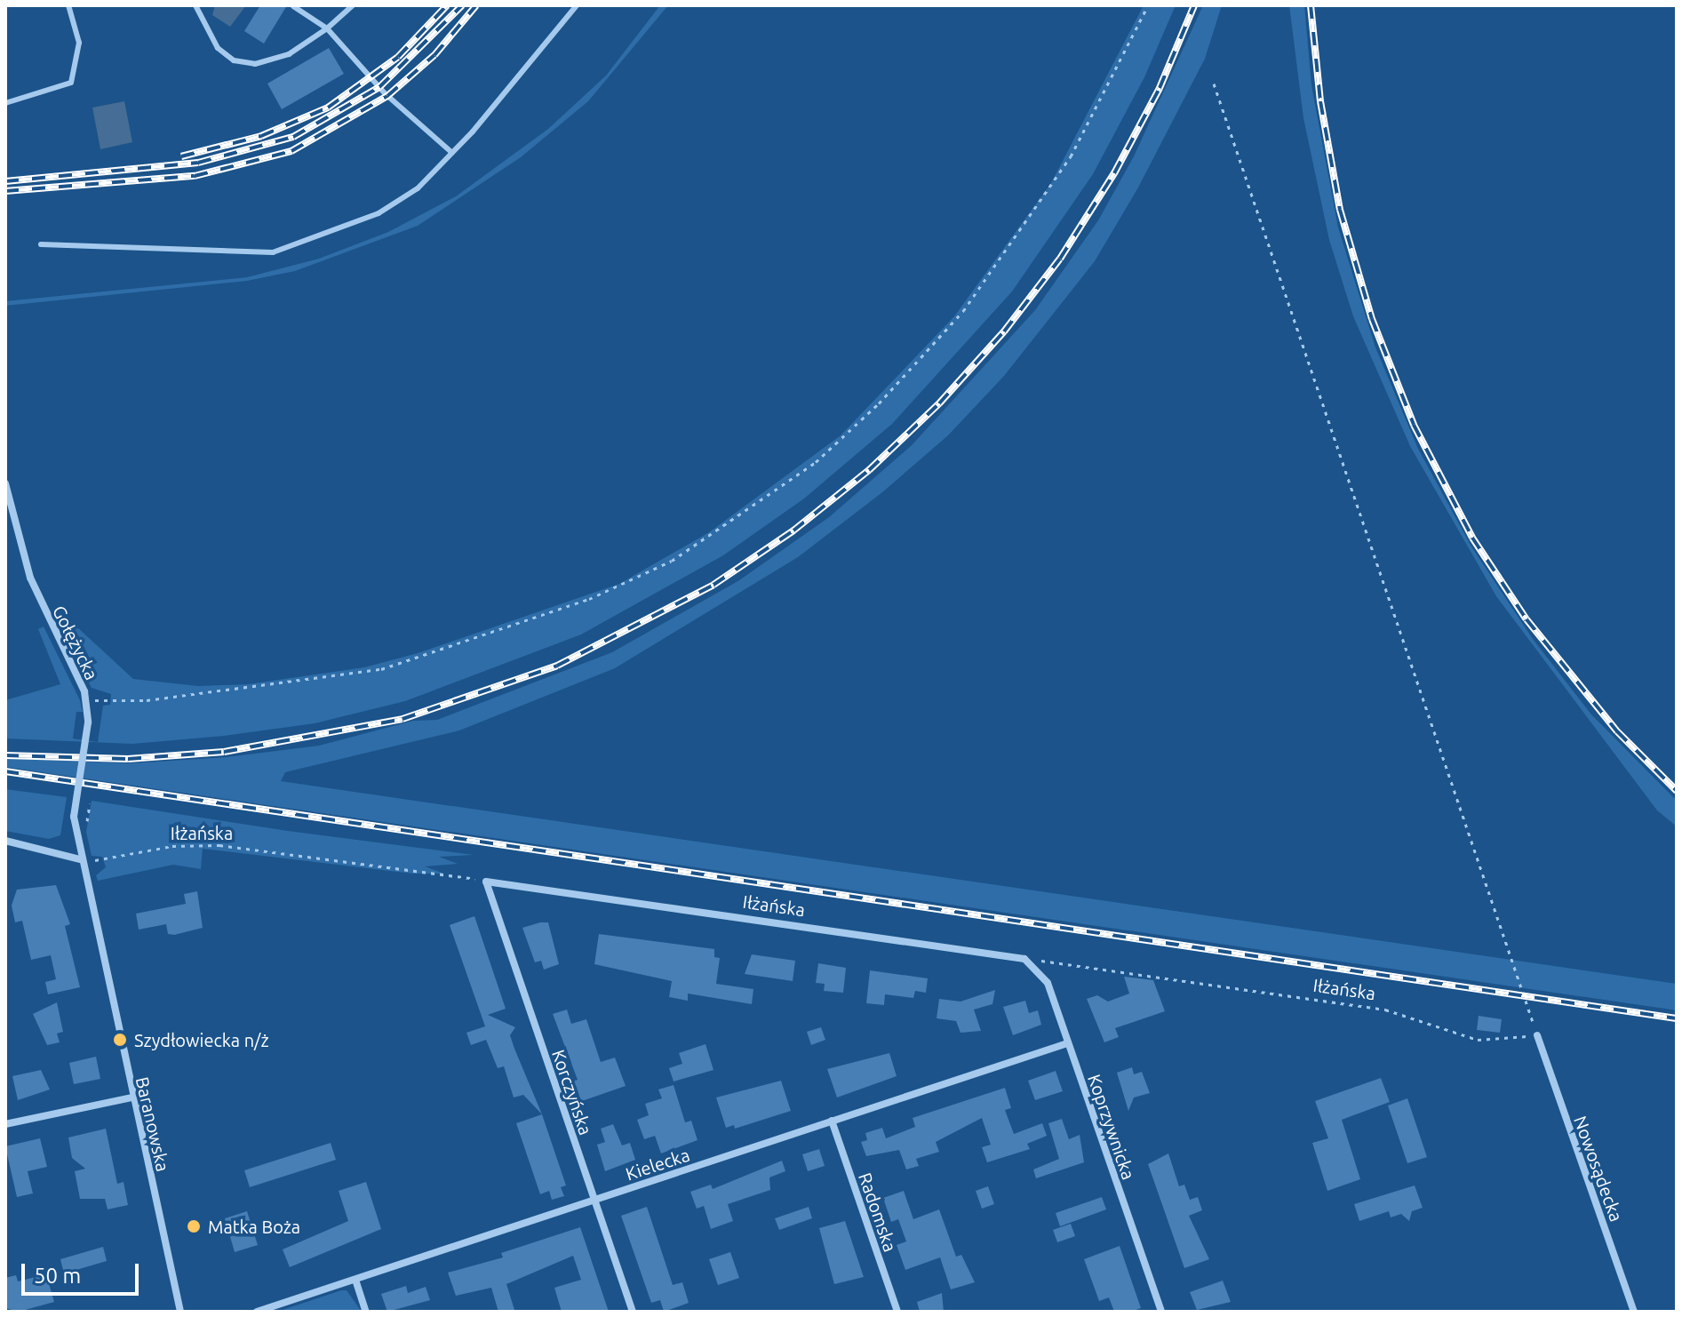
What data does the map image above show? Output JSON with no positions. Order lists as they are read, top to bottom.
{
  "streets": {
    "street": [
      "Gołężycka",
      "Iłżańska",
      "Korczyńska",
      "Baranowska",
      "Koprzywnicka",
      "Kielecka",
      "Nowosądecka",
      "Radomska"
    ]
  },
  "crossings": [
    ["Gołężycka", "Baranowska"],
    ["Iłżańska", "Korczyńska"],
    ["Iłżańska", "Baranowska"],
    ["Iłżańska", "Koprzywnicka"],
    ["Iłżańska", "Nowosądecka"],
    ["Korczyńska", "Kielecka"],
    ["Koprzywnicka", "Kielecka"],
    ["Kielecka", "Radomska"]
  ],
  "places": ["Szydłowiecka n/ż", "Matka Boża"],
  "scale_bar": "50 m"
}
